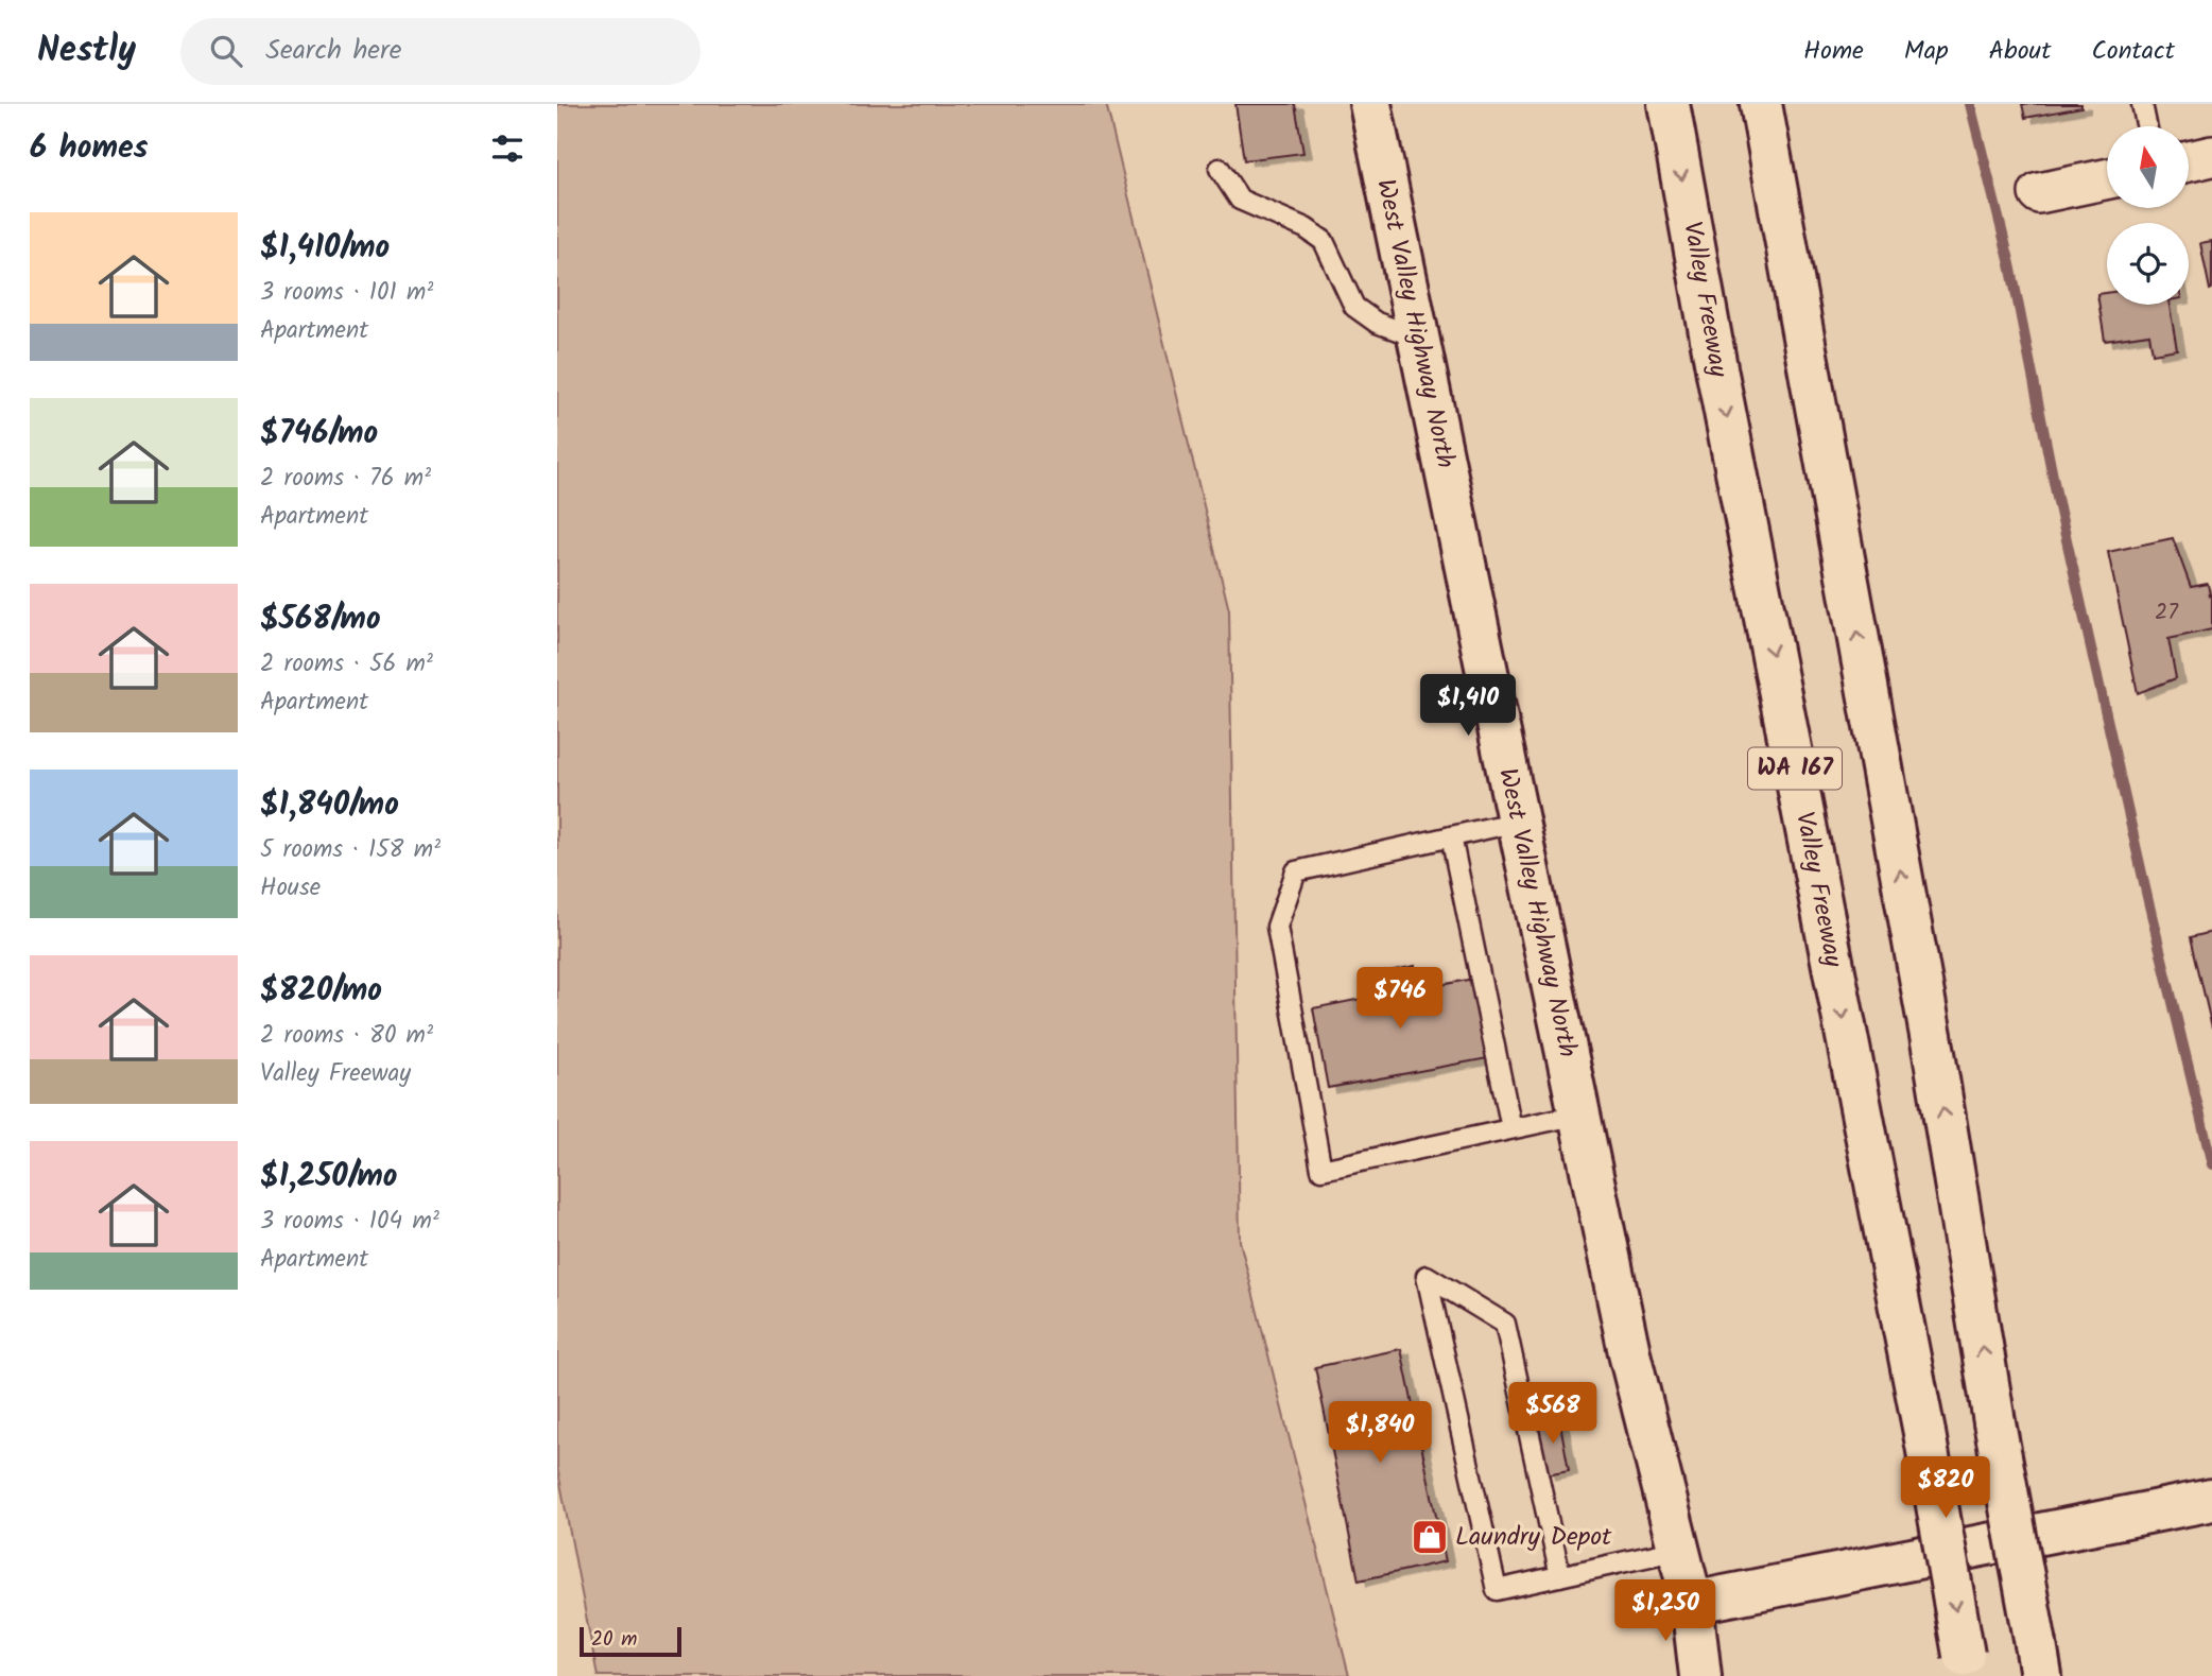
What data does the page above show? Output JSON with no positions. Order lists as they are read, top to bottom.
{
  "streets": {
    "main road": ["Valley Freeway", "West Valley Highway North", "WA 167"]
  },
  "places": {
    "shop": ["Laundry Depot"]
  },
  "house_numbers": ["27"],
  "scale_bar": "20 m",
  "north": "top",
  "page": {
    "header": "Nestly",
    "search": "Search here",
    "nav": [
      "Home",
      "Map",
      "About",
      "Contact"
    ],
    "heading": "6 homes",
    "list": [
      {
        "name": "$1,410/mo",
        "note": "3 rooms · 101 m² · Apartment"
      },
      {
        "name": "$746/mo",
        "note": "2 rooms · 76 m² · Apartment"
      },
      {
        "name": "$568/mo",
        "note": "2 rooms · 56 m² · Apartment"
      },
      {
        "name": "$1,840/mo",
        "note": "5 rooms · 158 m² · House"
      },
      {
        "name": "$820/mo",
        "note": "2 rooms · 80 m² · Valley Freeway"
      },
      {
        "name": "$1,250/mo",
        "note": "3 rooms · 104 m² · Apartment"
      }
    ],
    "price": [
      "$1,410",
      "$746",
      "$568",
      "$1,840",
      "$820",
      "$1,250"
    ],
    "scale": "20 m"
  }
}
